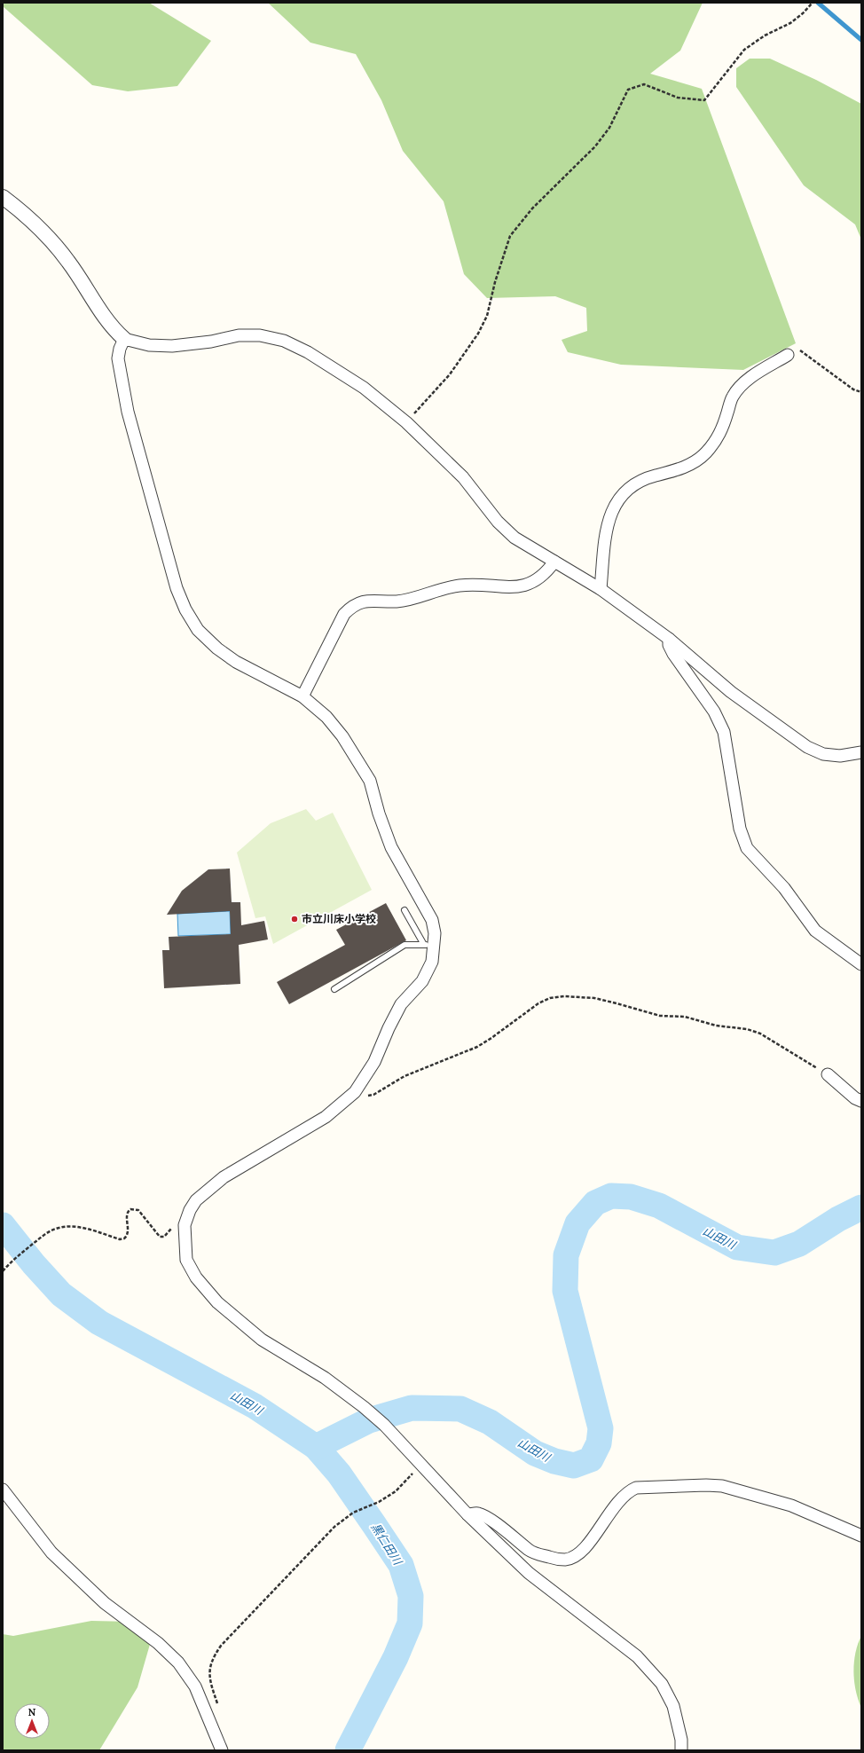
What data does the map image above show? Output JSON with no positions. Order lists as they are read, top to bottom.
{
  "water": ["山田川", "黒仁田川"],
  "places": ["市立川床小学校"],
  "north": "top"
}
